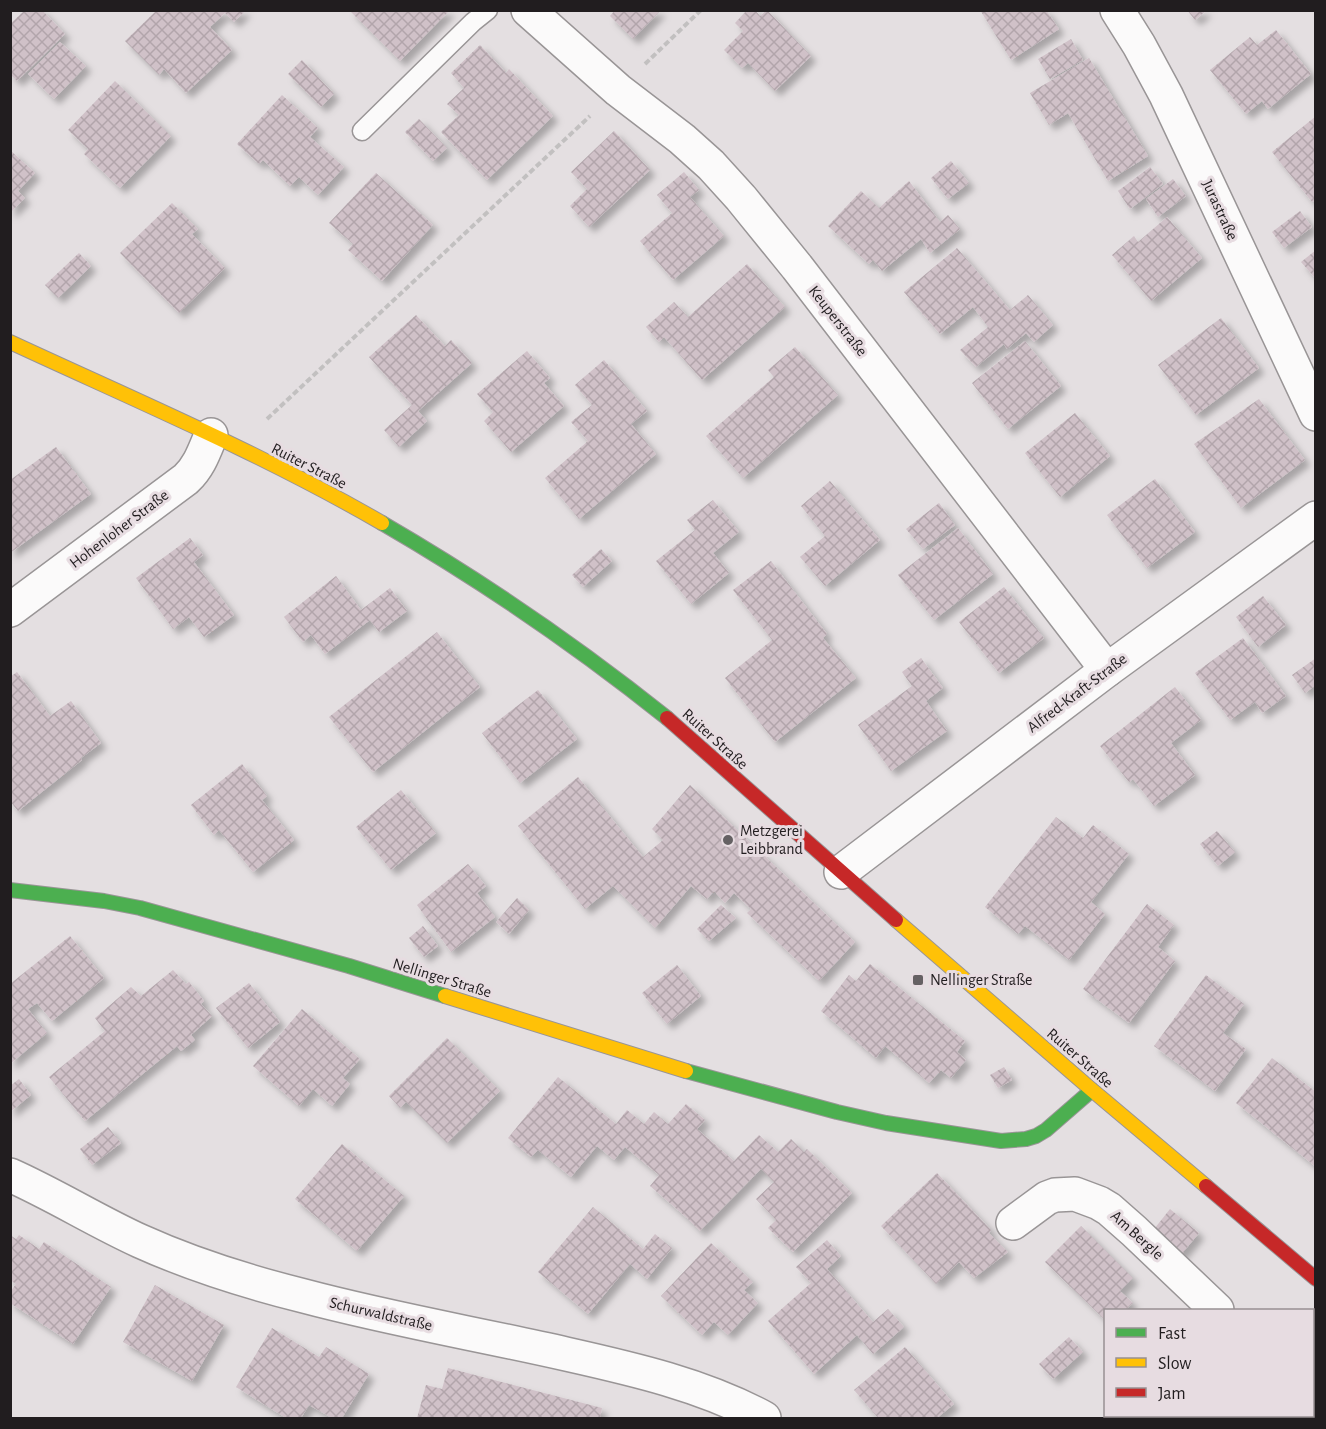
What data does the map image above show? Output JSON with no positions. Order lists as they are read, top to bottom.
{
  "streets": {
    "street": [
      "Jurastraße",
      "Keuperstraße",
      "Ruiter Straße",
      "Hohenloher Straße",
      "Alfred-Kraft-Straße",
      "Nellinger Straße",
      "Am Bergle",
      "Schurwaldstraße"
    ]
  },
  "crossings": [
    ["Keuperstraße", "Alfred-Kraft-Straße"],
    ["Ruiter Straße", "Hohenloher Straße"],
    ["Ruiter Straße", "Alfred-Kraft-Straße"],
    ["Ruiter Straße", "Nellinger Straße"]
  ],
  "places": {
    "other": ["Metzgerei Leibbrand"],
    "transit": ["Nellinger Straße"]
  },
  "legend": ["Fast", "Slow", "Jam"]
}
